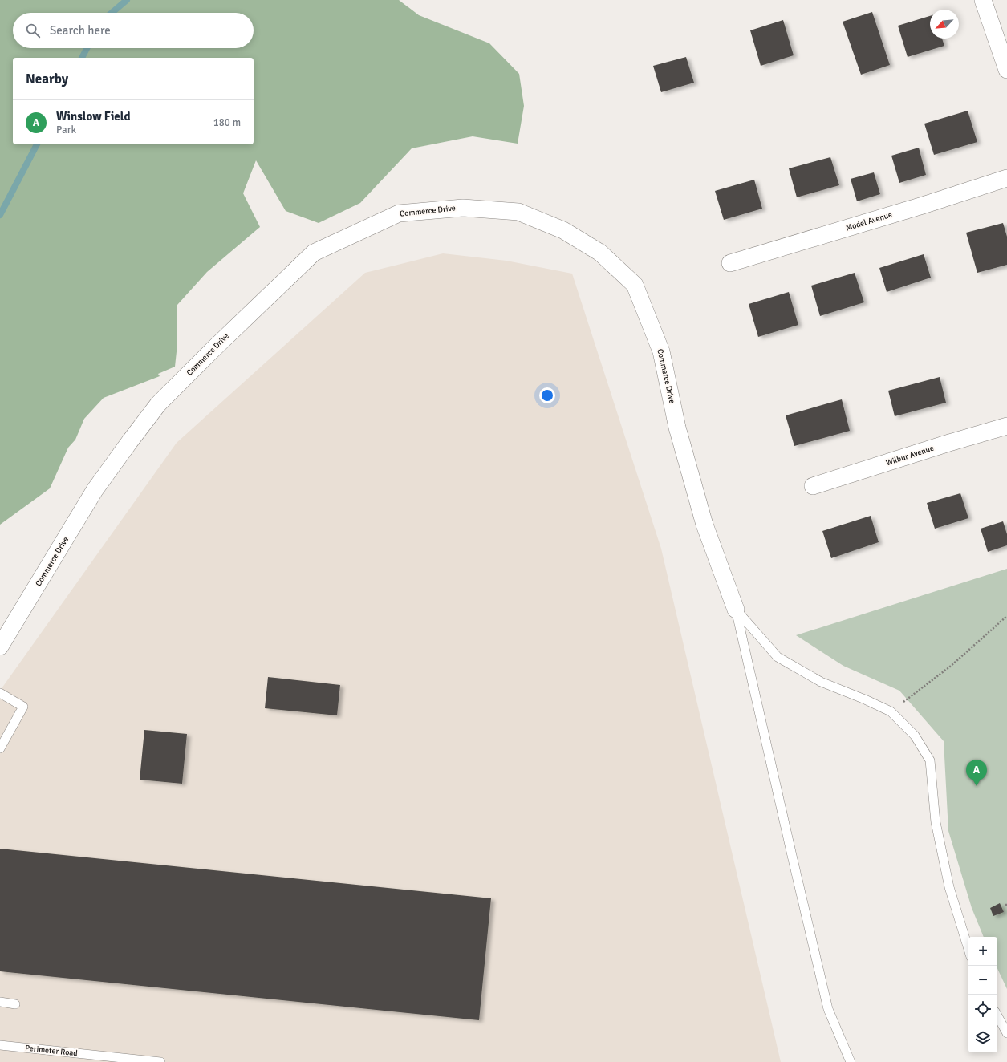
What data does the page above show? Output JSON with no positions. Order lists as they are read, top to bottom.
{
  "streets": {
    "street": ["Commerce Drive", "Model Avenue", "Wilbur Avenue"],
    "lane": ["Perimeter Road"]
  },
  "north": "bottom left",
  "page": {
    "search": "Search here",
    "heading": "Nearby",
    "list": [
      {
        "mark": "A",
        "name": "Winslow Field",
        "note": "Park",
        "value": "180 m"
      }
    ],
    "pins": "A",
    "map_buttons": ["+", "−"]
  }
}
